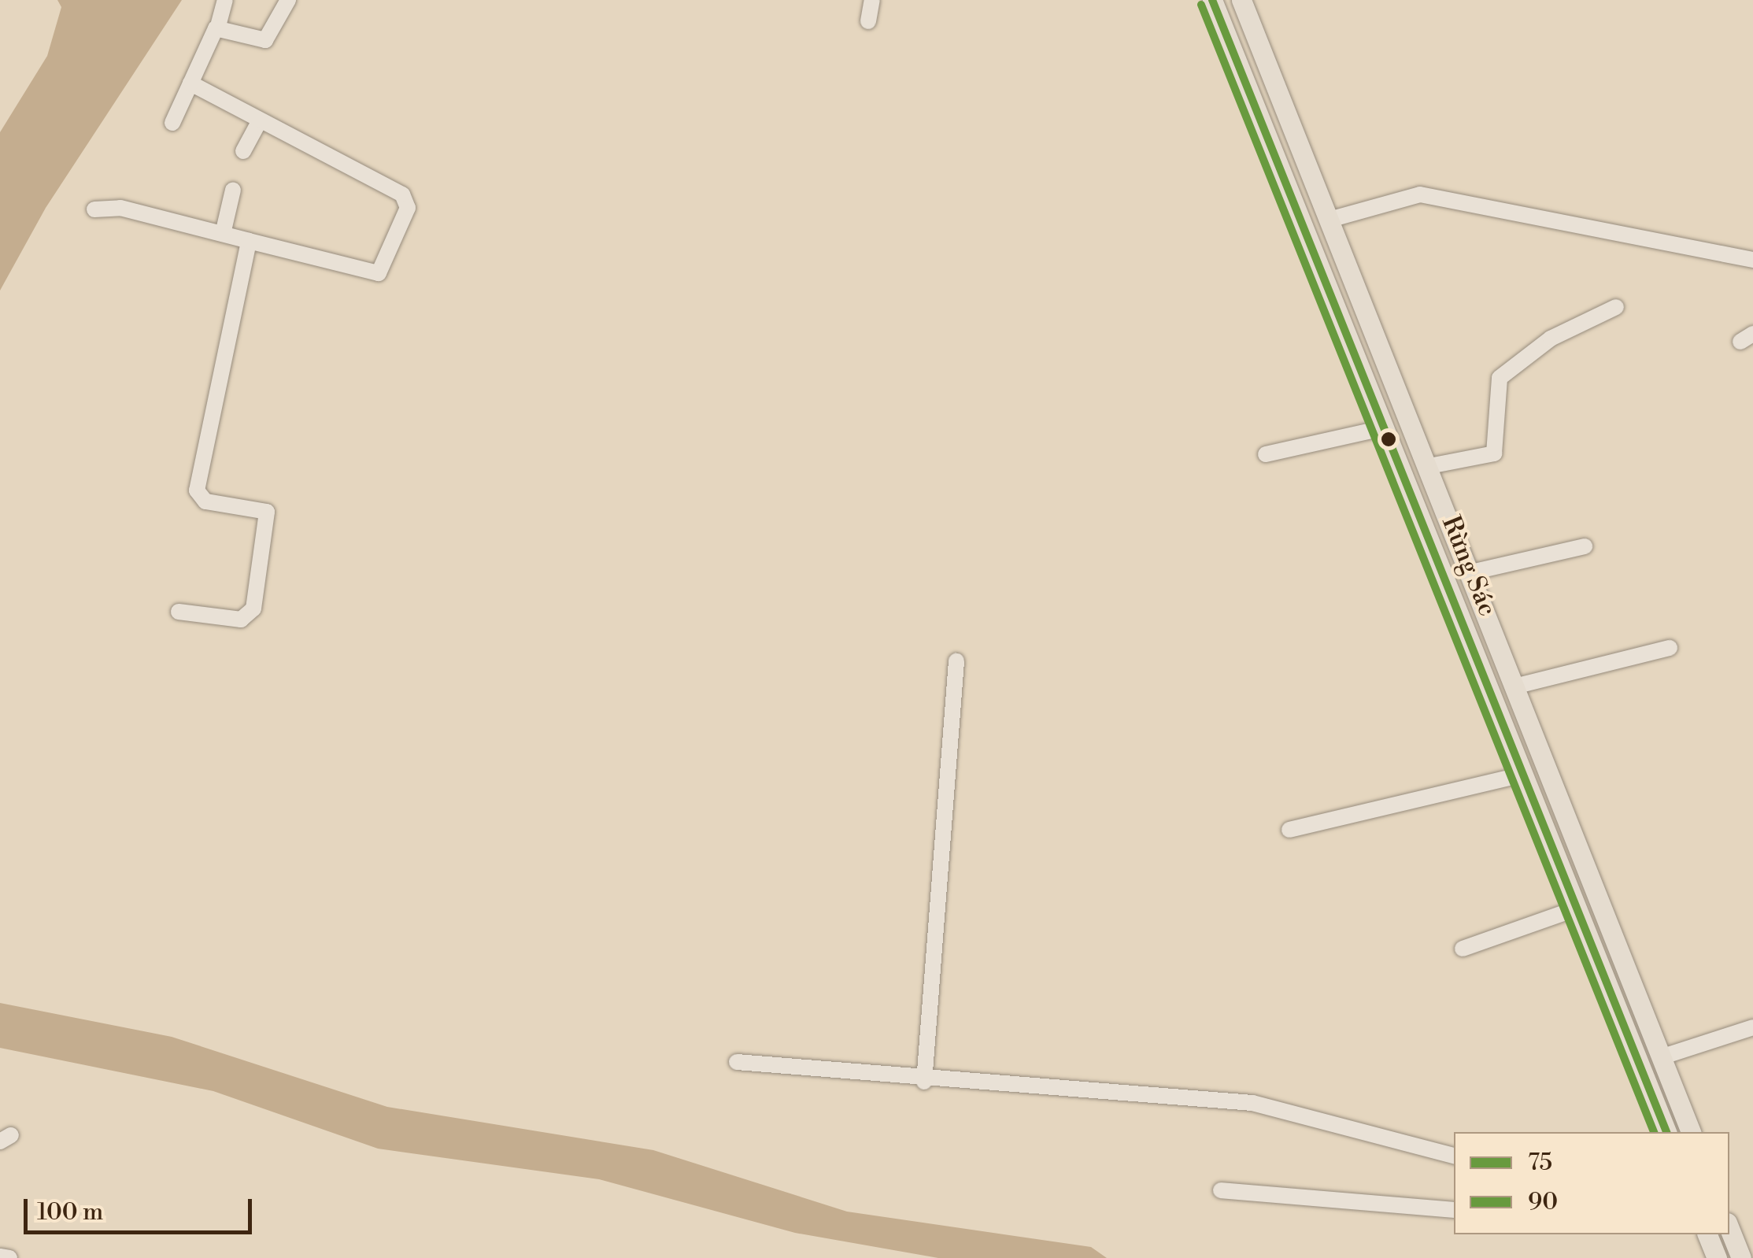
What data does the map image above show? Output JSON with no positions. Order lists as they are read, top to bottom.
{
  "streets": {
    "main road": ["Rừng Sác"]
  },
  "lines": ["transit line 75", "transit line 90"],
  "legend": ["75", "90"],
  "scale_bar": "100 m"
}
